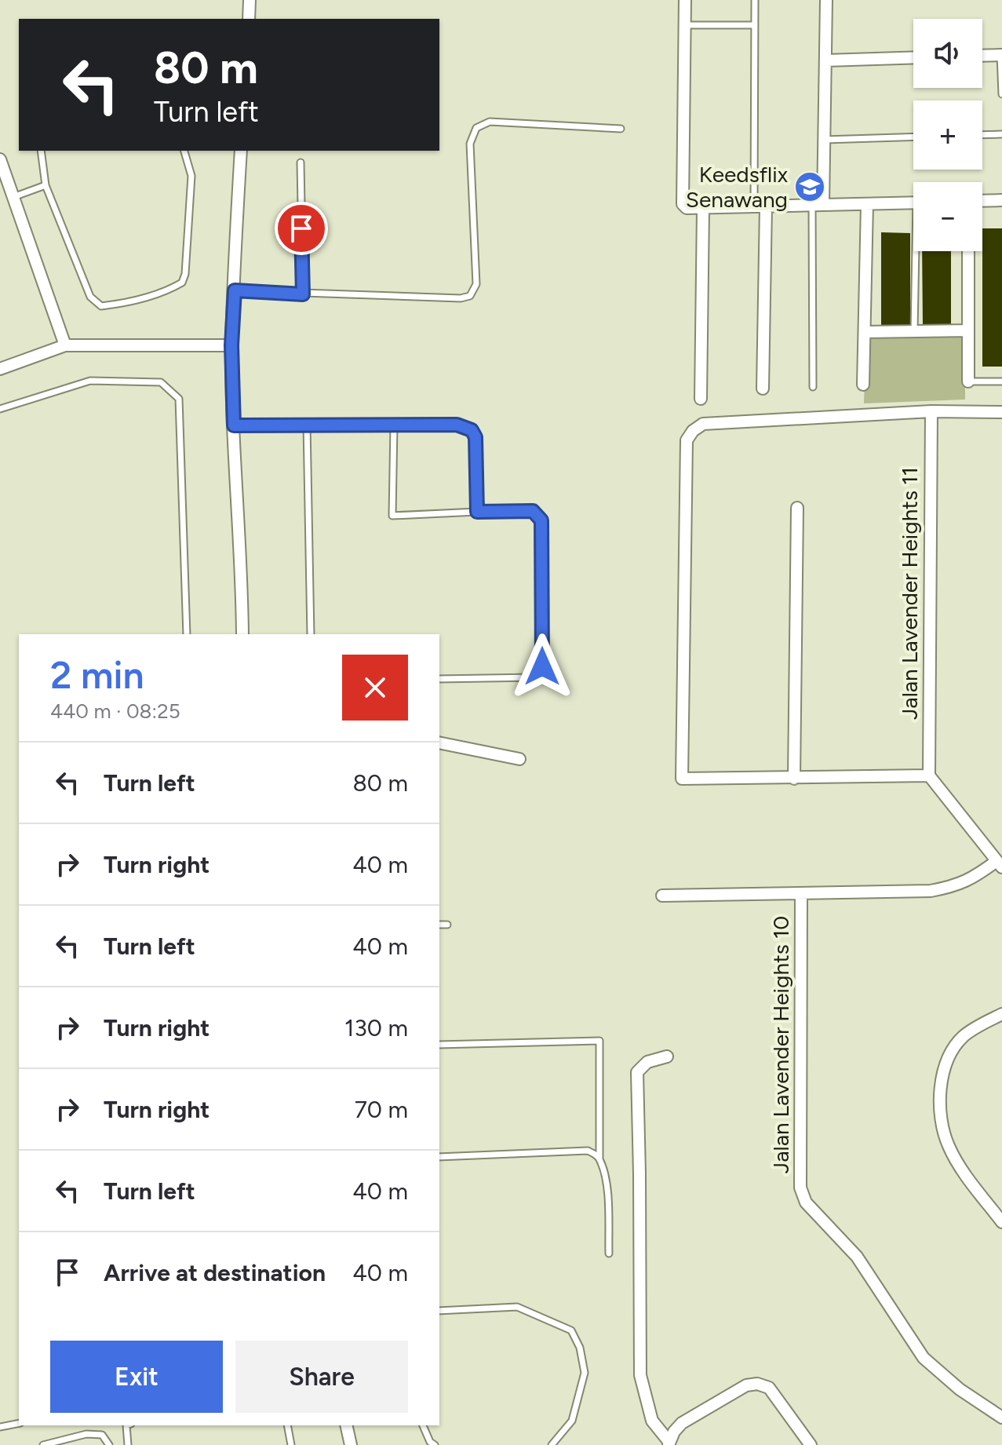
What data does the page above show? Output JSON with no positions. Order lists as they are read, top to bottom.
{
  "streets": {
    "street": ["Jalan Lavender Heights 11", "Jalan Lavender Heights 10"]
  },
  "places": {
    "school or university": ["Keedsflix Senawang"]
  },
  "page": {
    "map_buttons": ["+", "−"],
    "turn": ["80 m", "Turn left"],
    "heading": ["2 min", "440 m · 08:25"],
    "list": [
      {
        "name": "Turn left",
        "value": "80 m"
      },
      {
        "name": "Turn right",
        "value": "40 m"
      },
      {
        "name": "Turn left",
        "value": "40 m"
      },
      {
        "name": "Turn right",
        "value": "130 m"
      },
      {
        "name": "Turn right",
        "value": "70 m"
      },
      {
        "name": "Turn left",
        "value": "40 m"
      },
      {
        "name": "Arrive at destination",
        "value": "40 m"
      }
    ],
    "buttons": ["Exit", "Share"]
  }
}
